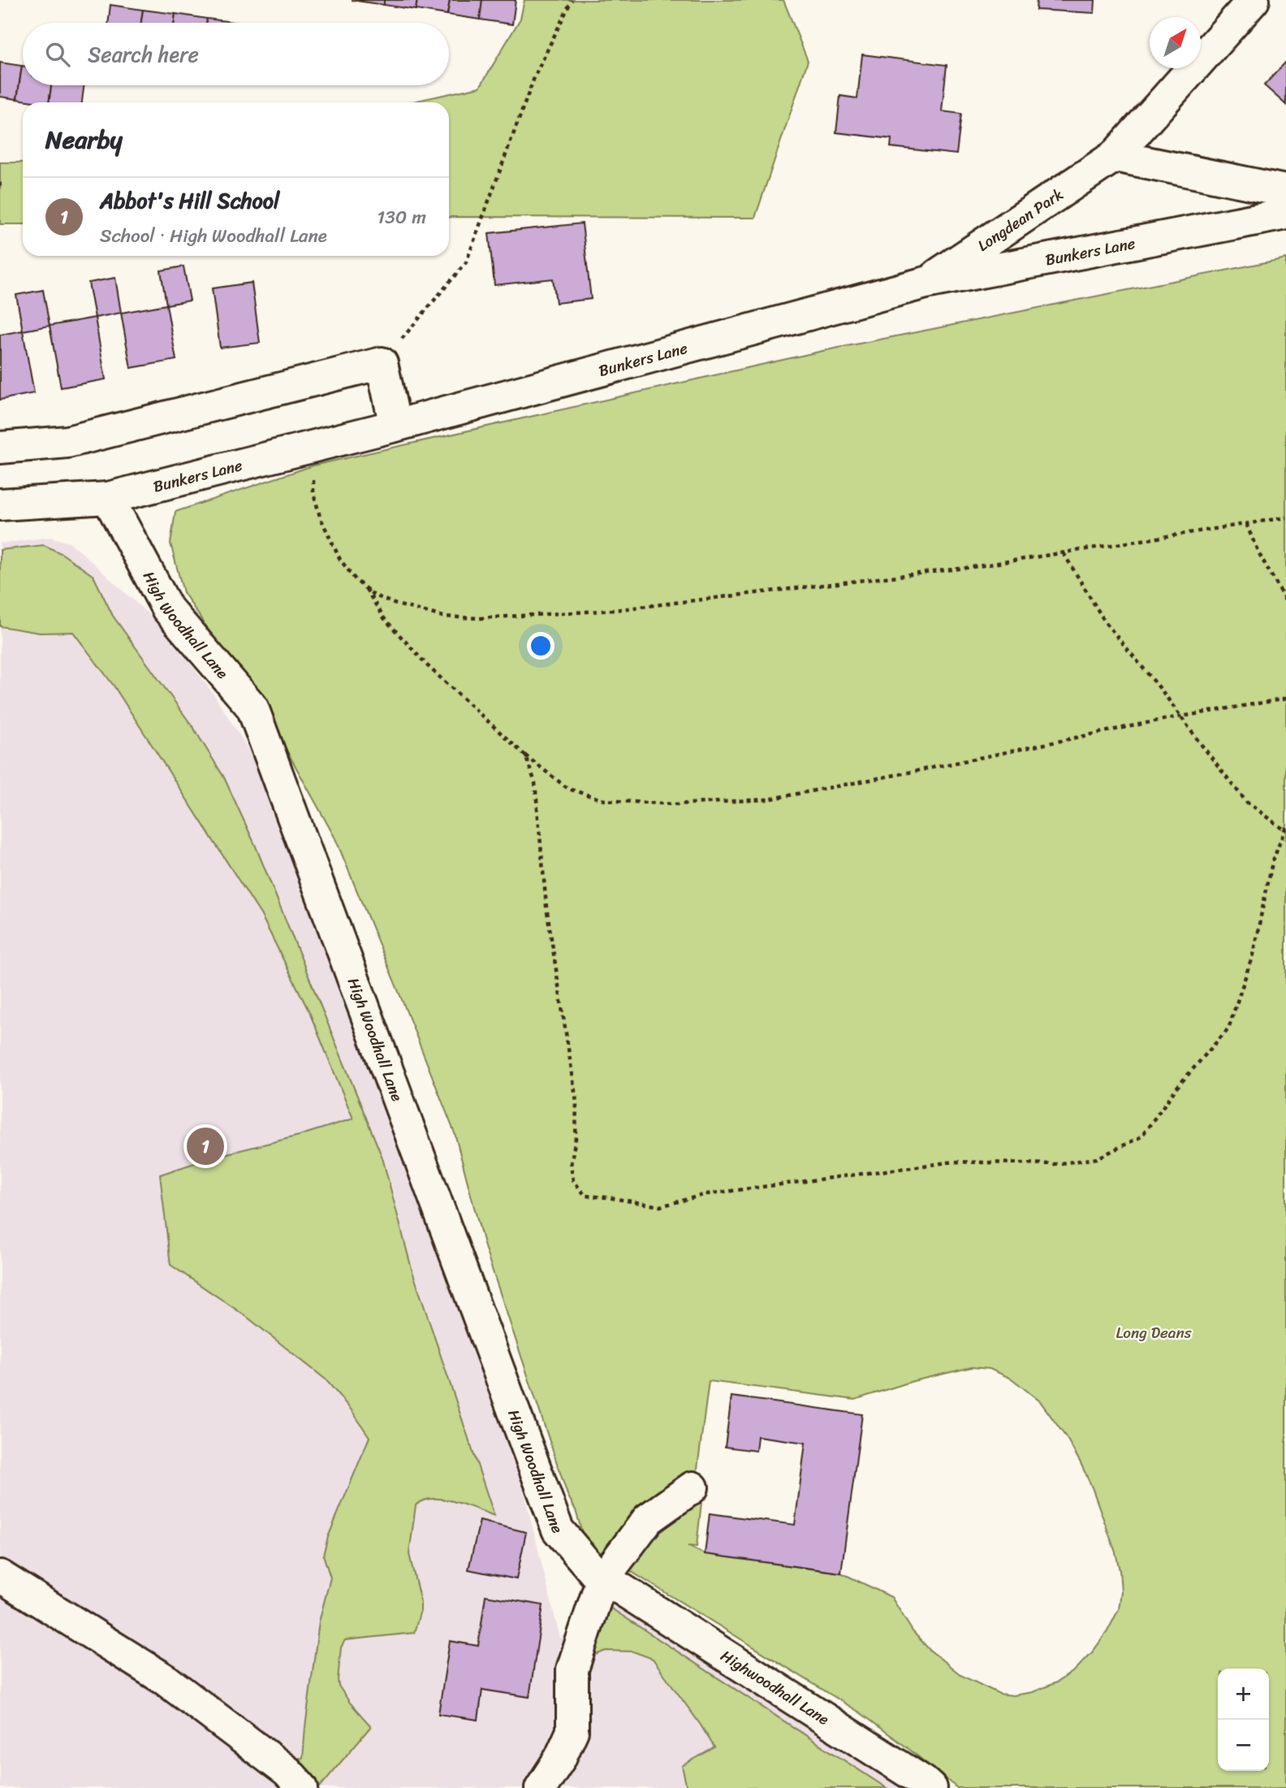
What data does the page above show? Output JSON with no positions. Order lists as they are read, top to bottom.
{
  "streets": {
    "street": [
      "Longdean Park",
      "Bunkers Lane",
      "High Woodhall Lane",
      "Highwoodhall Lane"
    ]
  },
  "crossings": [
    ["Longdean Park", "Bunkers Lane"],
    ["Bunkers Lane", "High Woodhall Lane"],
    ["High Woodhall Lane", "Highwoodhall Lane"]
  ],
  "parks": ["Long Deans"],
  "north": "top right",
  "page": {
    "search": "Search here",
    "heading": "Nearby",
    "list": [
      {
        "mark": "1",
        "name": "Abbot's Hill School",
        "note": "School · High Woodhall Lane",
        "value": "130 m"
      }
    ],
    "pins": "1",
    "map_buttons": ["+", "−"]
  }
}
